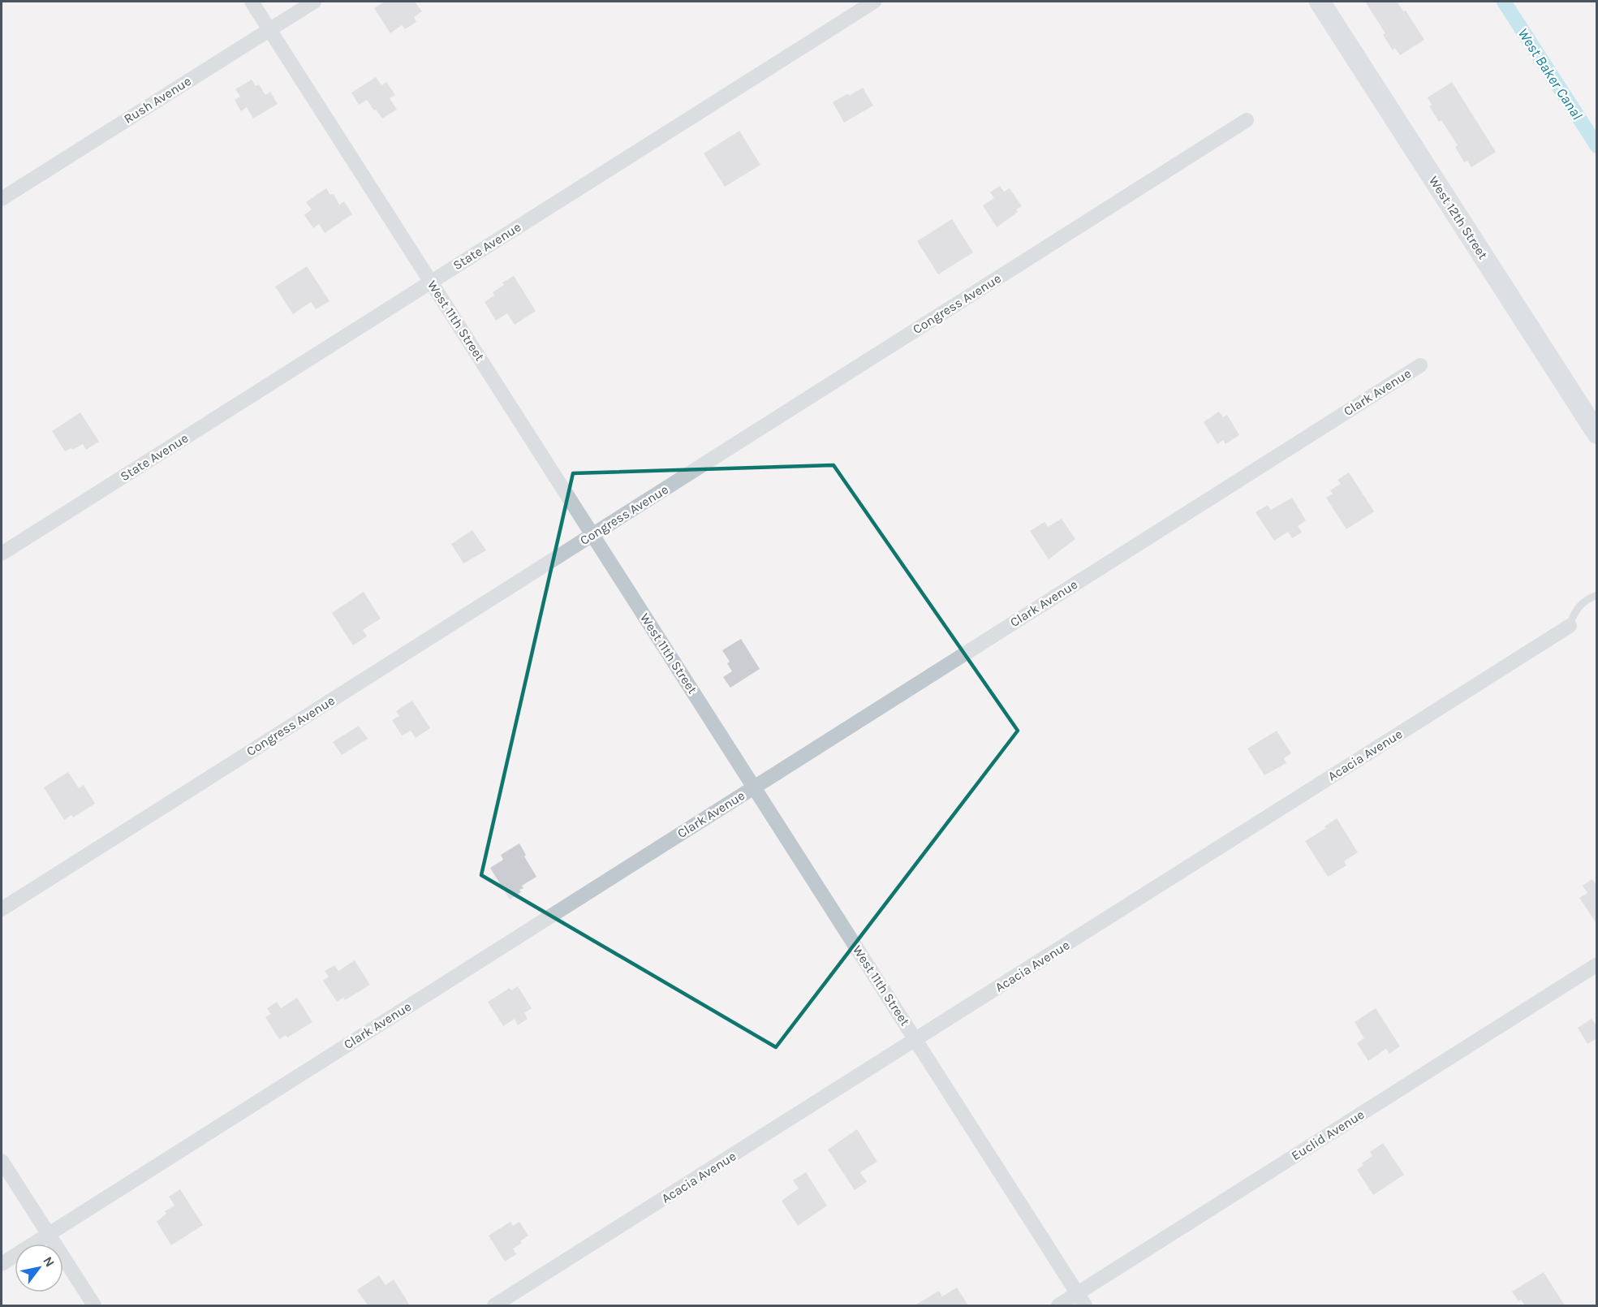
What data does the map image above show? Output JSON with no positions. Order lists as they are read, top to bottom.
{
  "streets": {
    "street": [
      "Rush Avenue",
      "West 12th Street",
      "State Avenue",
      "Congress Avenue",
      "West 11th Street",
      "Clark Avenue",
      "Acacia Avenue",
      "Euclid Avenue"
    ]
  },
  "crossings": [
    ["Rush Avenue", "West 11th Street"],
    ["State Avenue", "West 11th Street"],
    ["Congress Avenue", "West 11th Street"],
    ["West 11th Street", "Clark Avenue"],
    ["West 11th Street", "Acacia Avenue"],
    ["West 11th Street", "Euclid Avenue"]
  ],
  "water": ["West Baker Canal"],
  "north": "top right"
}
